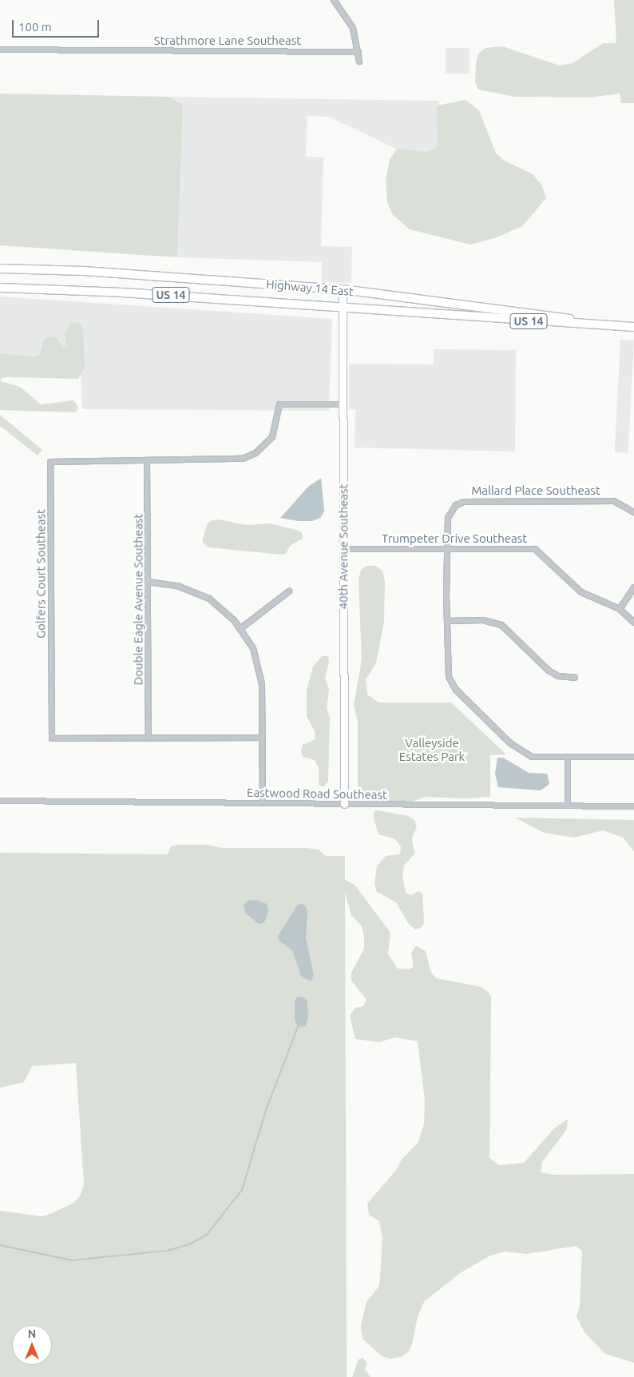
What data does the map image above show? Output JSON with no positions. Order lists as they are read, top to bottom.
{
  "streets": {
    "main road": ["Highway 14 East", "US 14"],
    "street": [
      "Strathmore Lane Southeast",
      "Mallard Place Southeast",
      "Trumpeter Drive Southeast",
      "40th Avenue Southeast",
      "Golfers Court Southeast",
      "Double Eagle Avenue Southeast",
      "Eastwood Road Southeast"
    ]
  },
  "crossings": [
    ["Highway 14 East", "40th Avenue Southeast"],
    ["Mallard Place Southeast", "Trumpeter Drive Southeast"],
    ["Trumpeter Drive Southeast", "40th Avenue Southeast"],
    ["40th Avenue Southeast", "Golfers Court Southeast"],
    ["40th Avenue Southeast", "Eastwood Road Southeast"],
    ["Golfers Court Southeast", "Double Eagle Avenue Southeast"]
  ],
  "parks": ["Valleyside Estates Park"],
  "scale_bar": "100 m",
  "north": "top"
}
